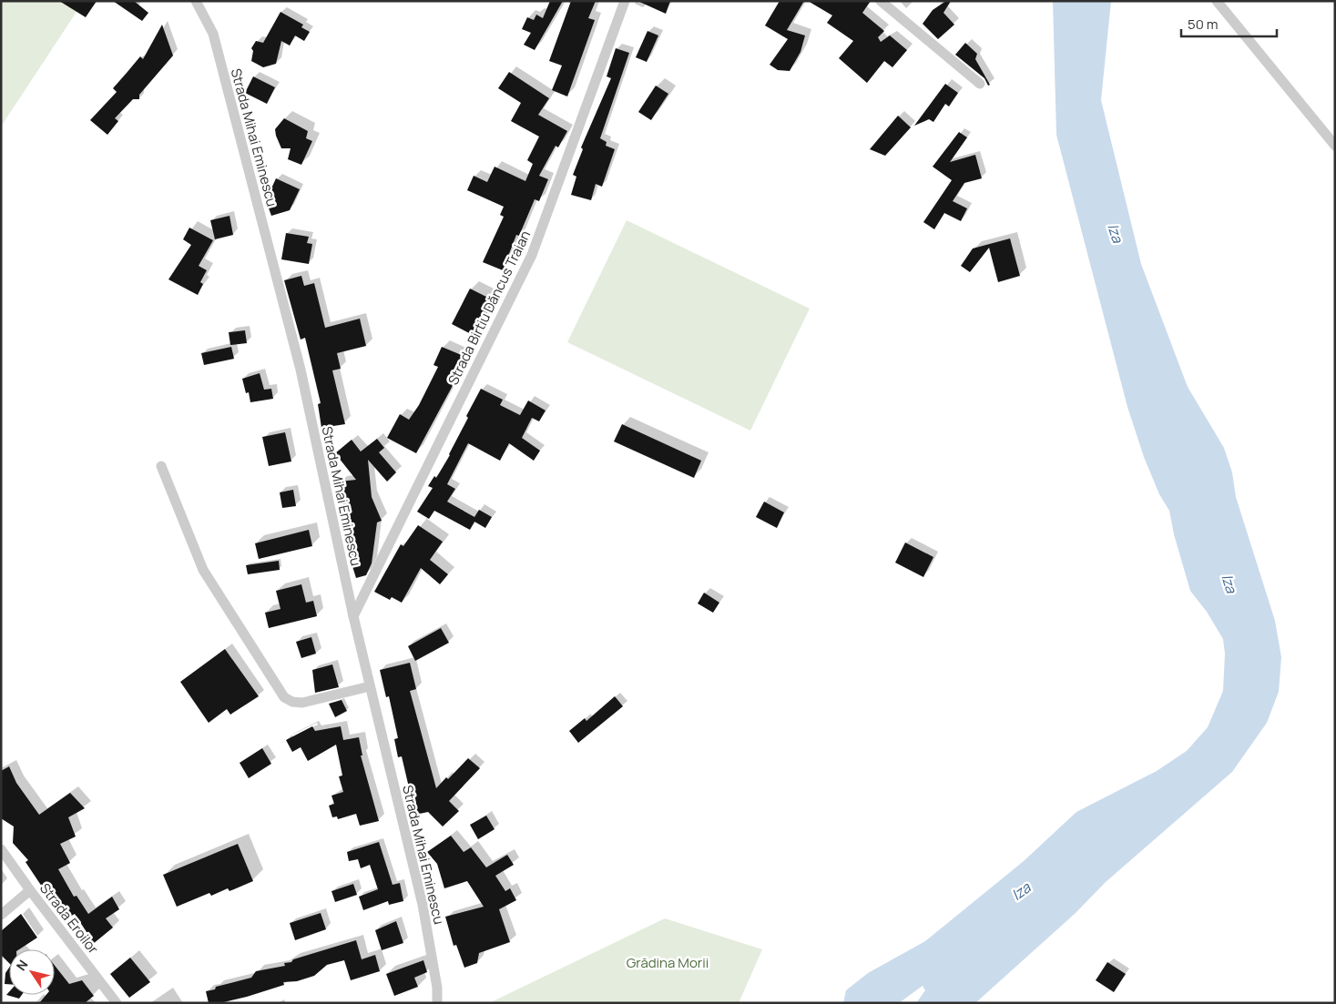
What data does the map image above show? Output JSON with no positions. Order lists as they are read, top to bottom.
{
  "streets": {
    "street": ["Strada Mihai Eminescu", "Strada Birtiu Dăncus Traian", "Strada Eroilor"]
  },
  "crossings": [
    ["Strada Mihai Eminescu", "Strada Birtiu Dăncus Traian"]
  ],
  "water": ["Iza"],
  "parks": ["Grădina Morii"],
  "scale_bar": "50 m",
  "north": "top left"
}
